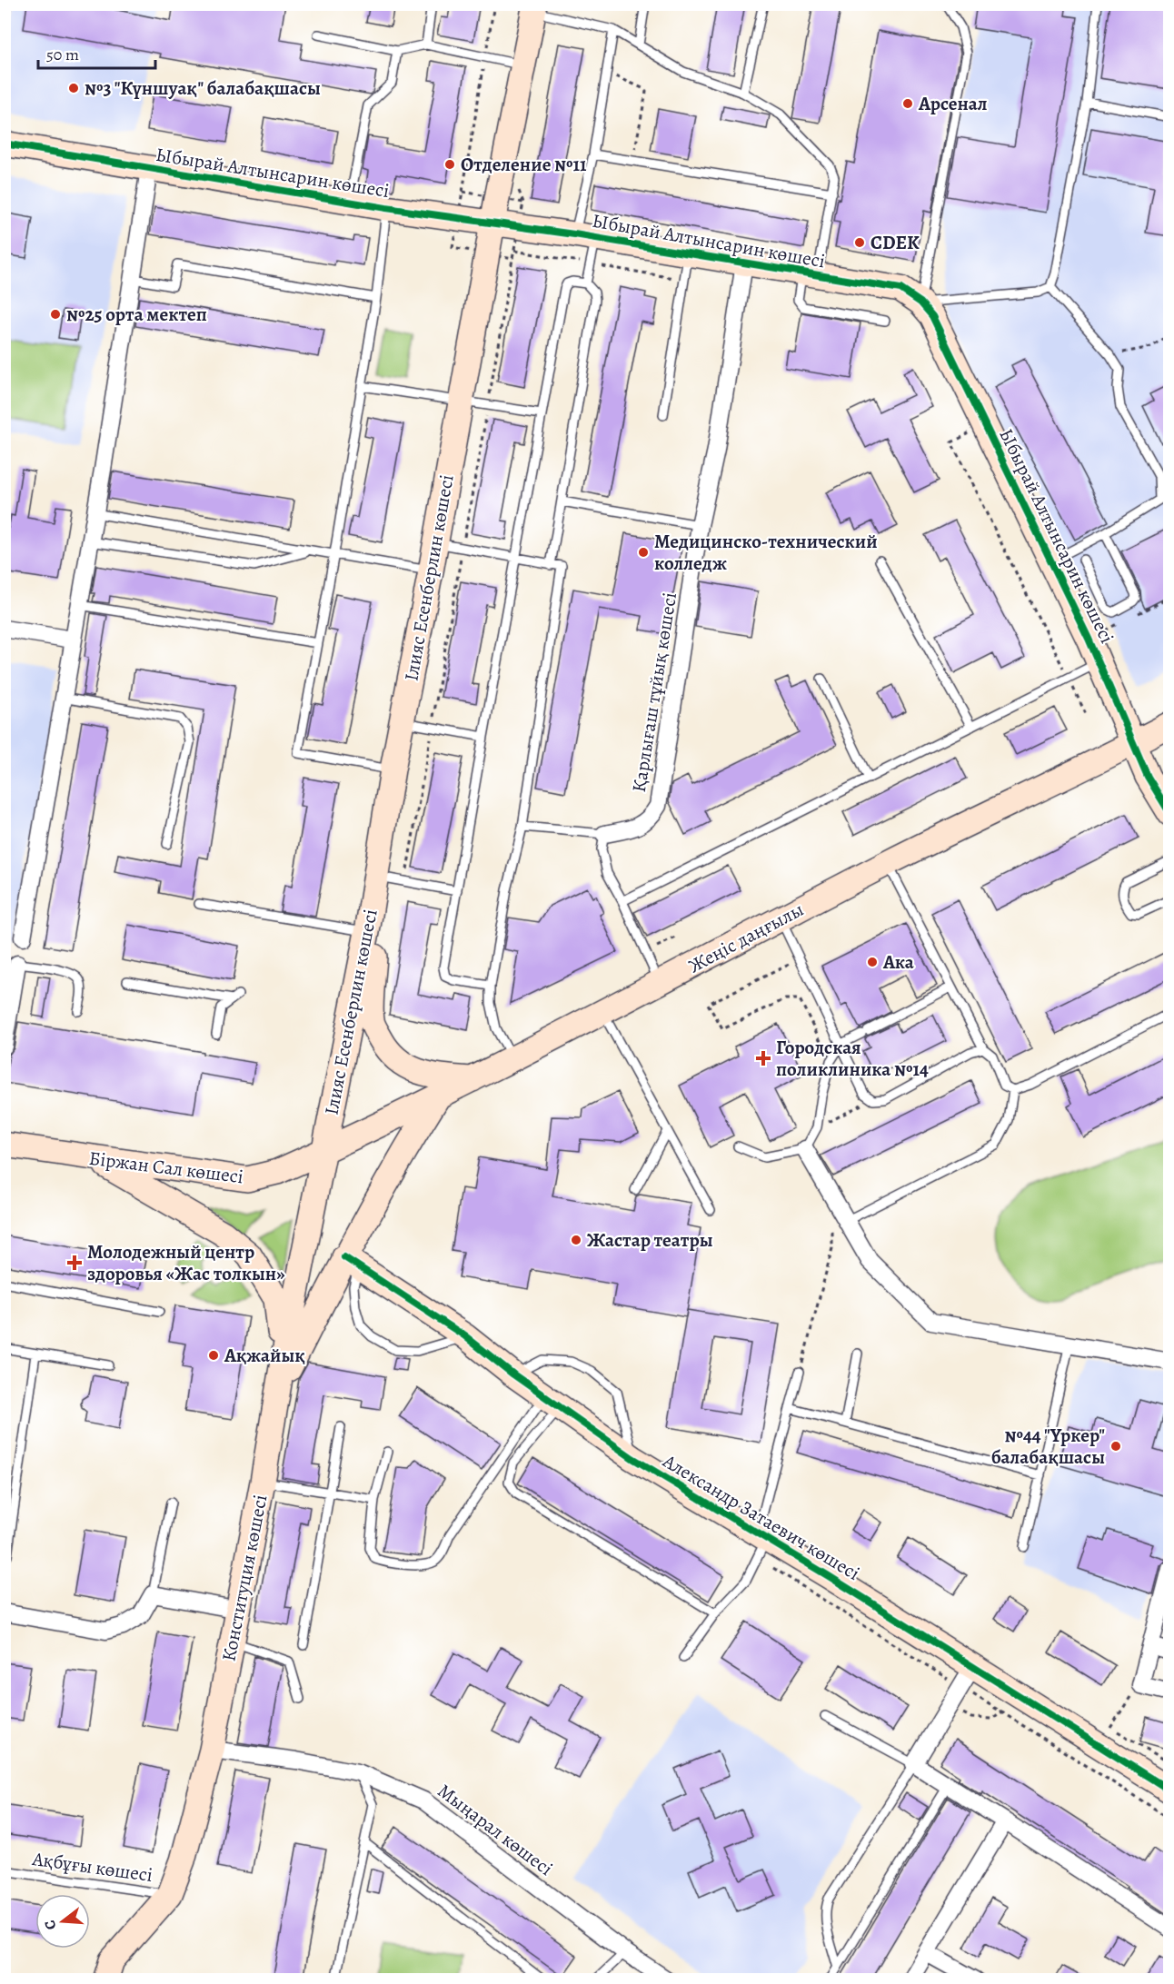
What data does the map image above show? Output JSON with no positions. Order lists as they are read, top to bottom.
{
  "streets": {
    "main road": [
      "Ыбырай Алтынсарин көшесі",
      "Ілияс Есенберлин көшесі",
      "Жеңіс даңғылы",
      "Біржан Сал көшесі",
      "Александр Затаевич көшесі",
      "Конституция көшесі"
    ],
    "street": ["Қарлығаш тұйық көшесі", "Мыңарал көшесі"],
    "lane": ["Ақбұғы көшесі"]
  },
  "crossings": [
    ["Ыбырай Алтынсарин көшесі", "Ілияс Есенберлин көшесі"],
    ["Ыбырай Алтынсарин көшесі", "Қарлығаш тұйық көшесі"],
    ["Ыбырай Алтынсарин көшесі", "Жеңіс даңғылы"],
    ["Ілияс Есенберлин көшесі", "Жеңіс даңғылы"],
    ["Ілияс Есенберлин көшесі", "Біржан Сал көшесі"],
    ["Ілияс Есенберлин көшесі", "Конституция көшесі"],
    ["Жеңіс даңғылы", "Біржан Сал көшесі"],
    ["Жеңіс даңғылы", "Конституция көшесі"],
    ["Біржан Сал көшесі", "Конституция көшесі"],
    ["Конституция көшесі", "Мыңарал көшесі"],
    ["Конституция көшесі", "Ақбұғы көшесі"]
  ],
  "places": {
    "other": [
      "№3 \"Күншуақ\" балабақшасы",
      "Арсенал",
      "Отделение №11",
      "CDEK",
      "№25 орта мектеп",
      "Медицинско-технический колледж",
      "Ака",
      "Жастар театры",
      "Ақжайық",
      "№44 \"Үркер\" балабақшасы"
    ],
    "health": ["Городская поликлиника №14", "Молодежный центр здоровья «Жас толкын»"]
  },
  "scale_bar": "50 m",
  "north": "left"
}
